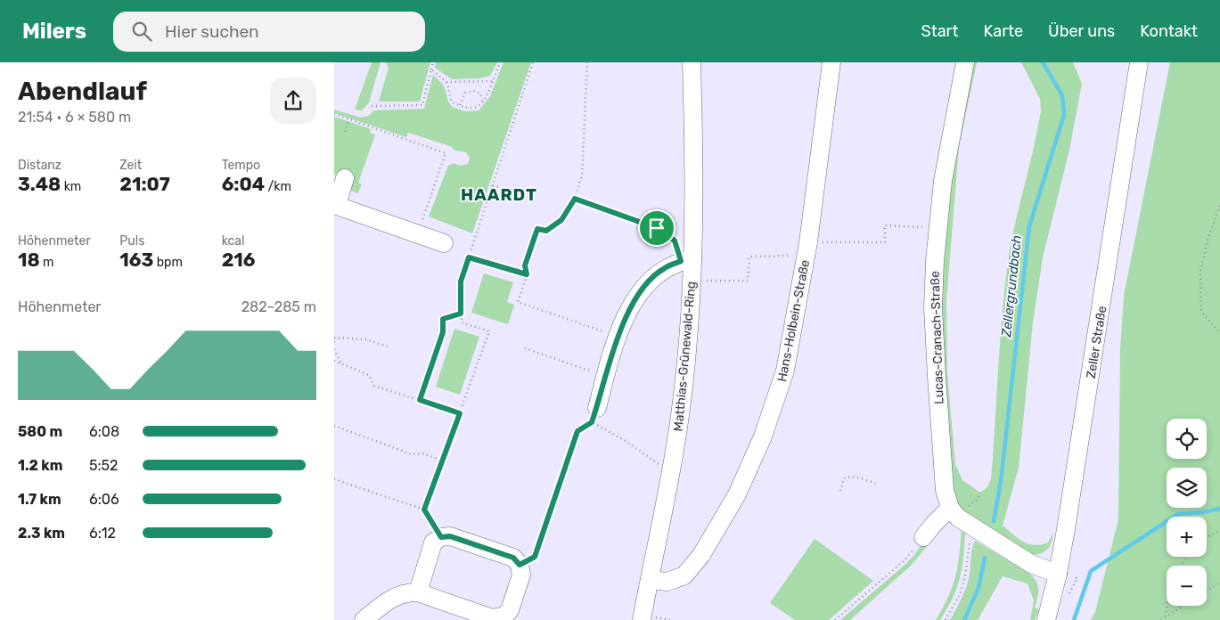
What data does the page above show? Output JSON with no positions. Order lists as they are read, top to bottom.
{
  "streets": {
    "street": [
      "Hans-Holbein-Straße",
      "Lucas-Cranach-Straße",
      "Zeller Straße",
      "Matthias-Grünewald-Ring"
    ]
  },
  "crossings": [
    ["Hans-Holbein-Straße", "Matthias-Grünewald-Ring"]
  ],
  "districts": ["HAARDT"],
  "water": ["Zellergrundbach"],
  "page": {
    "header": "Milers",
    "search": "Hier suchen",
    "nav": [
      "Start",
      "Karte",
      "Über uns",
      "Kontakt"
    ],
    "heading": ["Abendlauf", "21:54 · 6 × 580 m"],
    "stats": [
      ["Distanz", "3.48 km"],
      ["Zeit", "21:07"],
      ["Tempo", "6:04 /km"],
      ["Höhenmeter", "18 m"],
      ["Puls", "163 bpm"],
      ["kcal", "216"]
    ],
    "chart": ["Höhenmeter", "282–285 m"],
    "list": [
      {
        "name": "580 m",
        "note": "6:08"
      },
      {
        "name": "1.2 km",
        "note": "5:52"
      },
      {
        "name": "1.7 km",
        "note": "6:06"
      },
      {
        "name": "2.3 km",
        "note": "6:12"
      }
    ],
    "map_buttons": ["+", "−"]
  }
}
